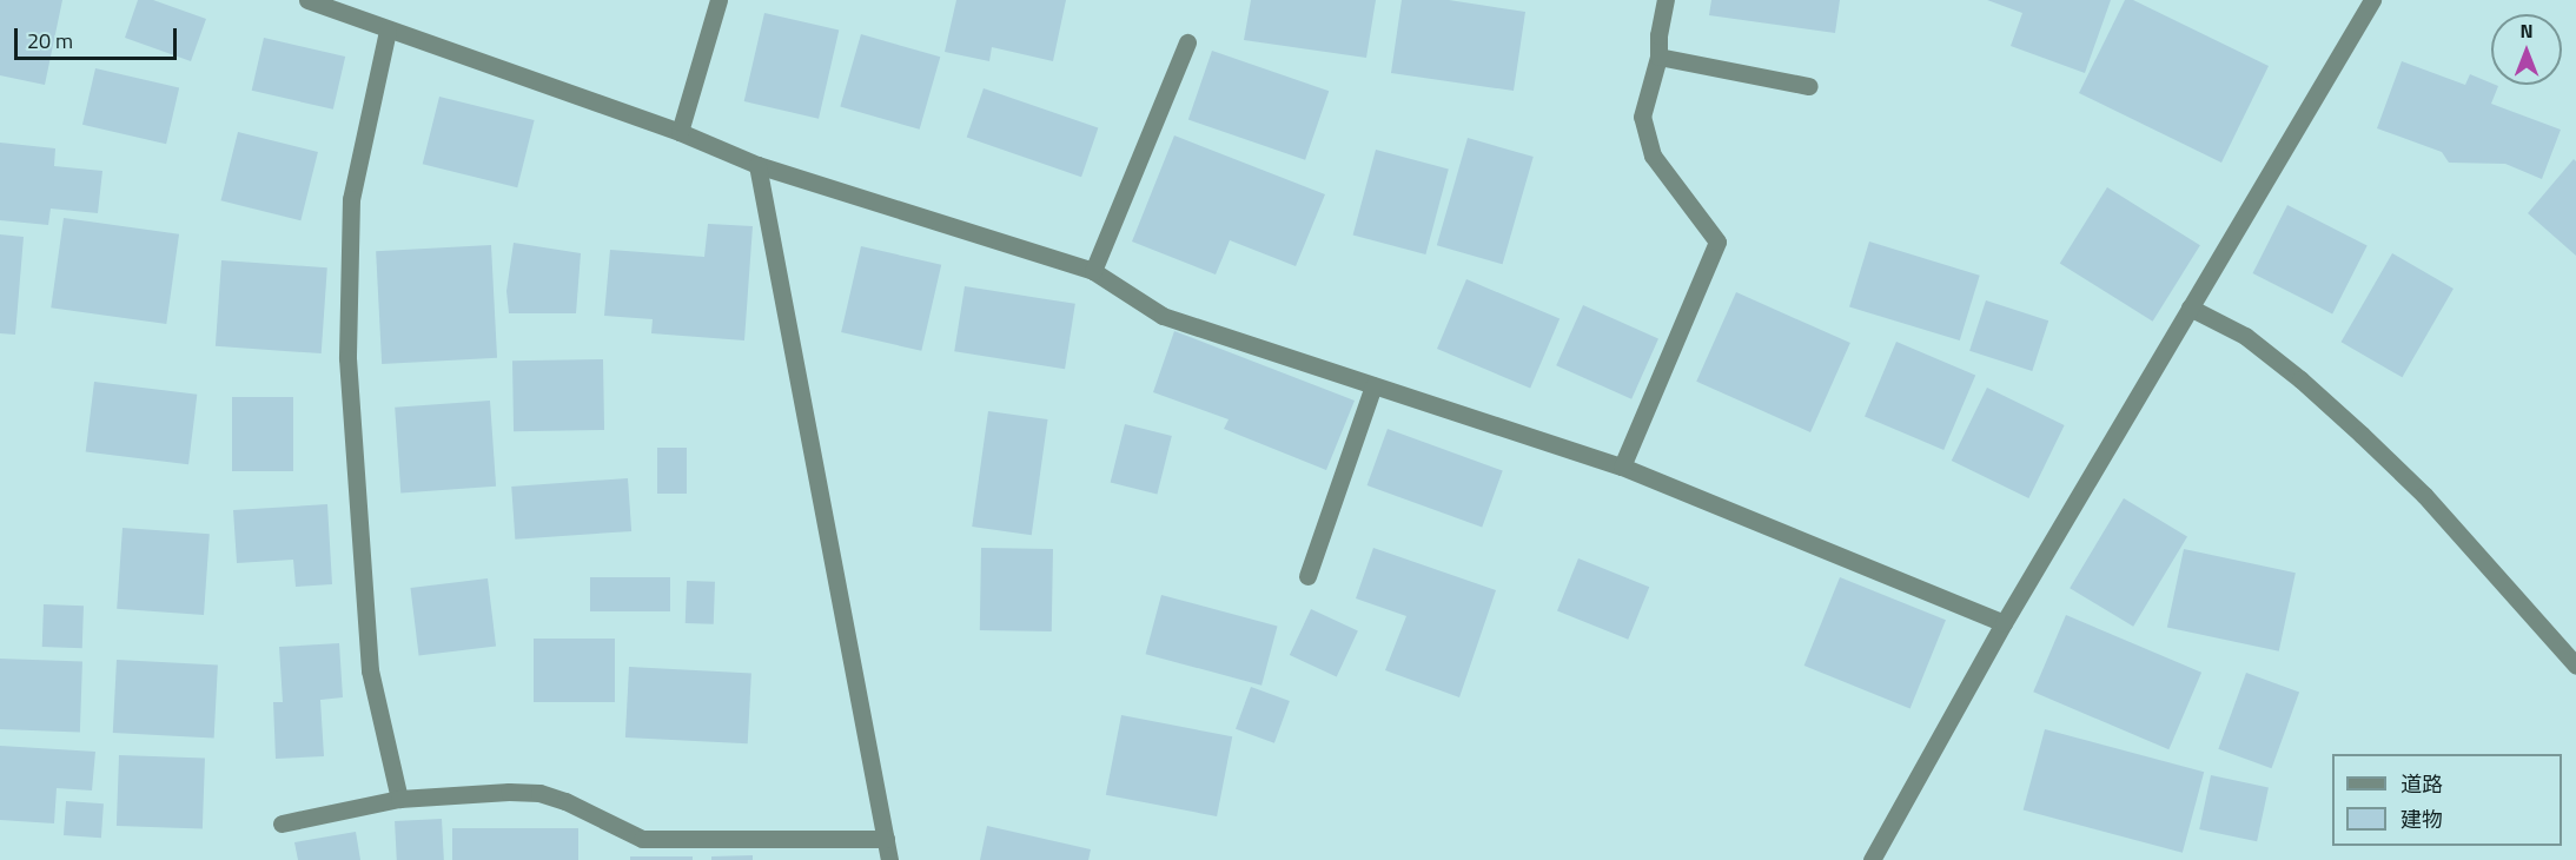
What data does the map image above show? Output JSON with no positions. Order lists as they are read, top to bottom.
{
  "legend": ["道路", "建物"],
  "scale_bar": "20 m",
  "north": "top"
}
